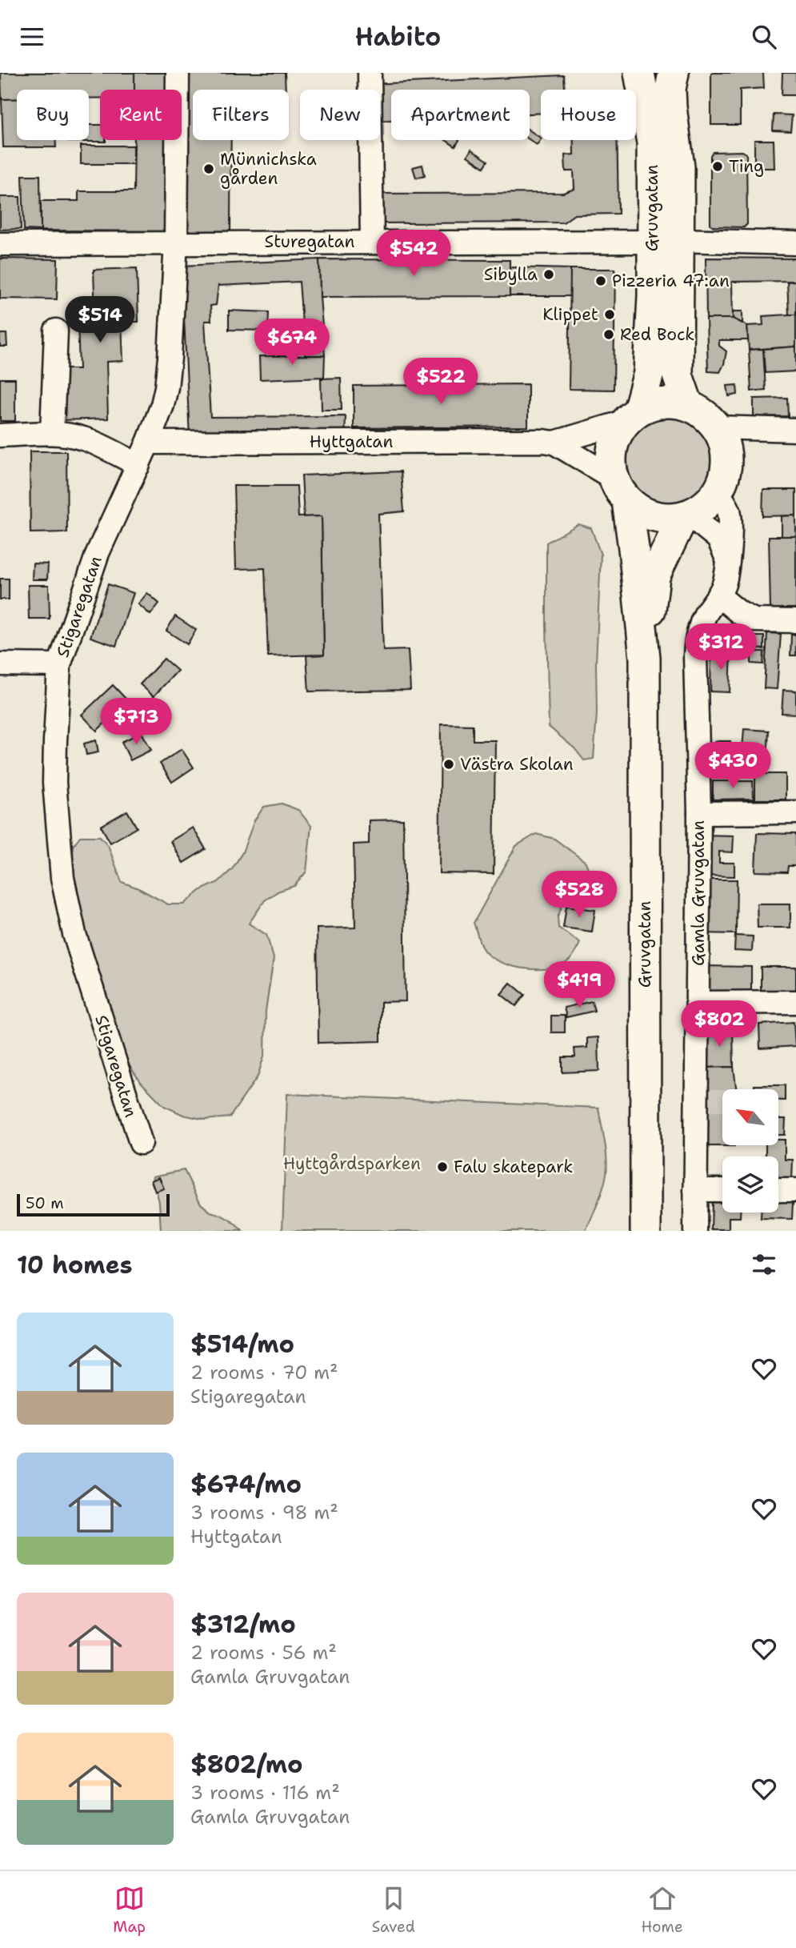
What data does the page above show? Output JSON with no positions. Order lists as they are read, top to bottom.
{
  "streets": {
    "main road": ["Gruvgatan"],
    "street": [
      "Sturegatan",
      "Hyttgatan",
      "Stigaregatan",
      "Gamla Gruvgatan"
    ]
  },
  "crossings": [
    ["Gruvgatan", "Sturegatan"],
    ["Gruvgatan", "Hyttgatan"],
    ["Gruvgatan", "Gamla Gruvgatan"],
    ["Sturegatan", "Stigaregatan"],
    ["Hyttgatan", "Stigaregatan"],
    ["Hyttgatan", "Gamla Gruvgatan"]
  ],
  "parks": ["Hyttgårdsparken"],
  "places": [
    "Ting",
    "Münnichska gården",
    "Sibylla",
    "Pizzeria 47:an",
    "Klippet",
    "Red Bock",
    "Västra Skolan",
    "Falu skatepark"
  ],
  "scale_bar": "50 m",
  "north": "top left",
  "page": {
    "header": "Habito",
    "chip": [
      "Buy",
      "Rent",
      "Filters",
      "New",
      "Apartment",
      "House"
    ],
    "price": [
      "$542",
      "$514",
      "$674",
      "$522",
      "$312",
      "$713",
      "$430",
      "$528",
      "$419",
      "$802"
    ],
    "scale": "50 m",
    "heading": "10 homes",
    "list": [
      {
        "name": "$514/mo",
        "note": "2 rooms · 70 m² · Stigaregatan"
      },
      {
        "name": "$674/mo",
        "note": "3 rooms · 98 m² · Hyttgatan"
      },
      {
        "name": "$312/mo",
        "note": "2 rooms · 56 m² · Gamla Gruvgatan"
      },
      {
        "name": "$802/mo",
        "note": "3 rooms · 116 m² · Gamla Gruvgatan"
      }
    ],
    "tabs": ["Map", "Saved", "Home"]
  }
}
